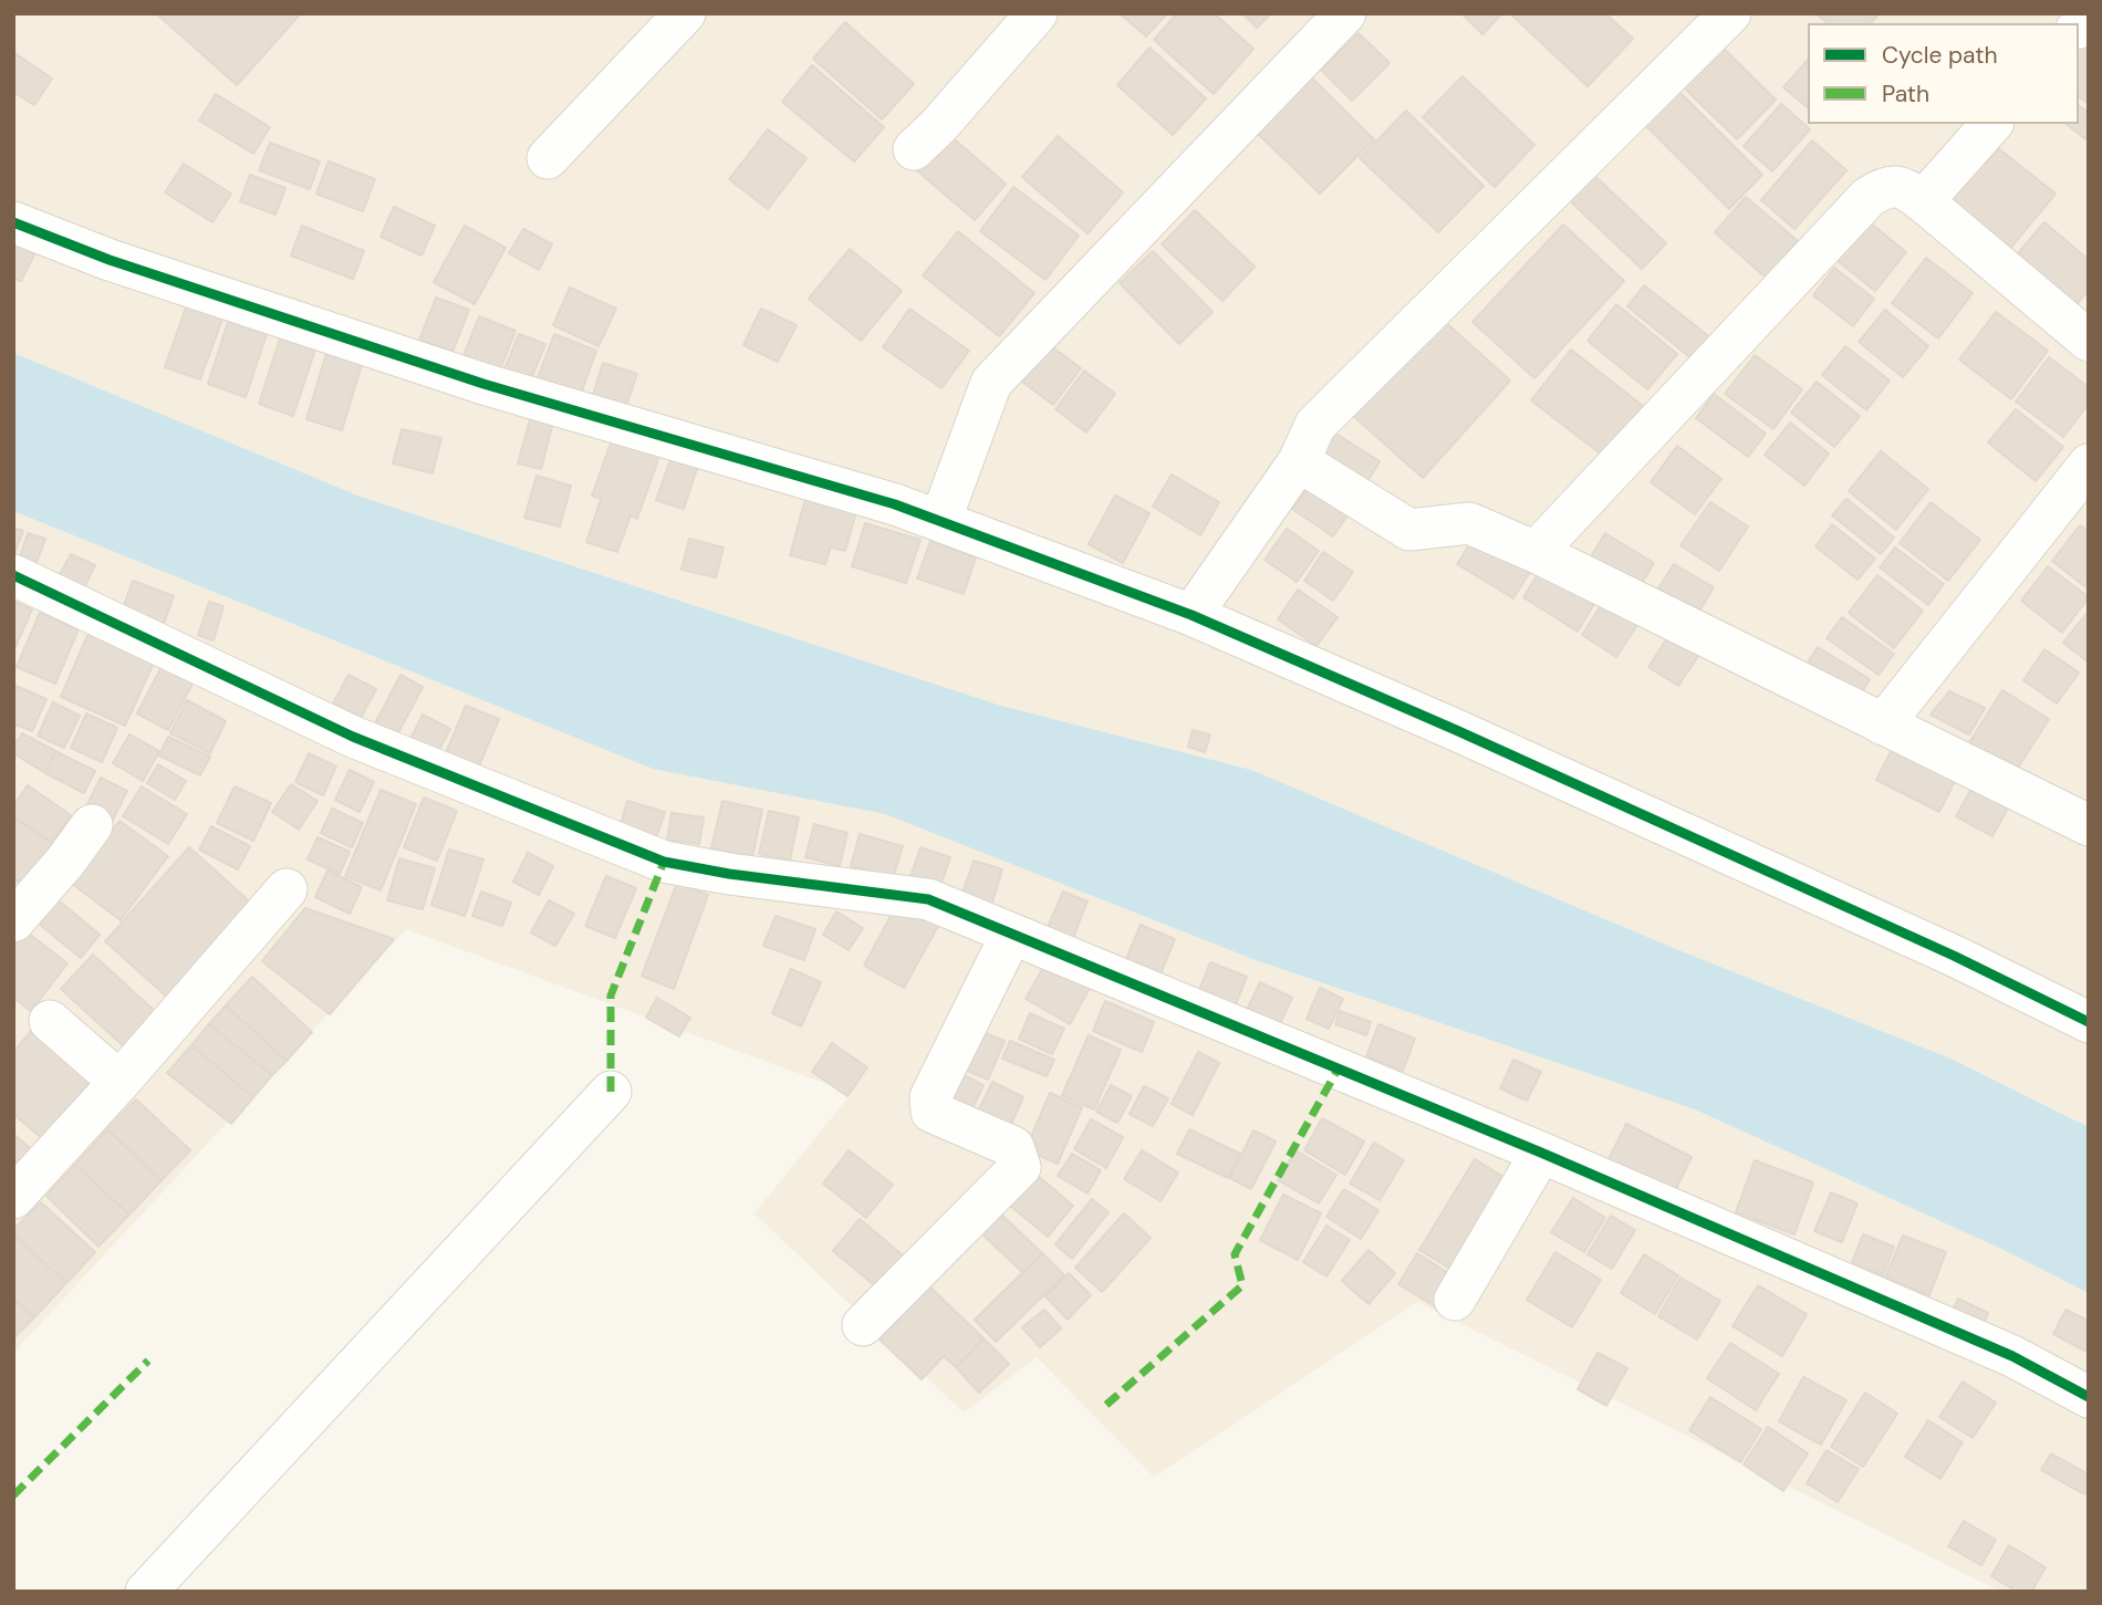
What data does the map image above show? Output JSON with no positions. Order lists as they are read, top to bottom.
{
  "legend": ["Cycle path", "Path"]
}
